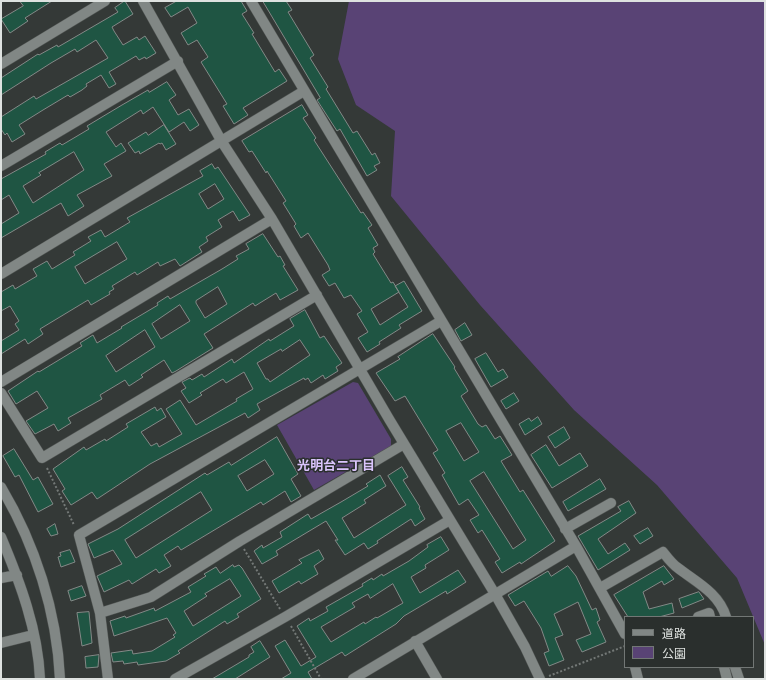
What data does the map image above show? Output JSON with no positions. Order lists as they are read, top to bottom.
{
  "districts": ["光明台二丁目"],
  "legend": ["道路", "公園"]
}
